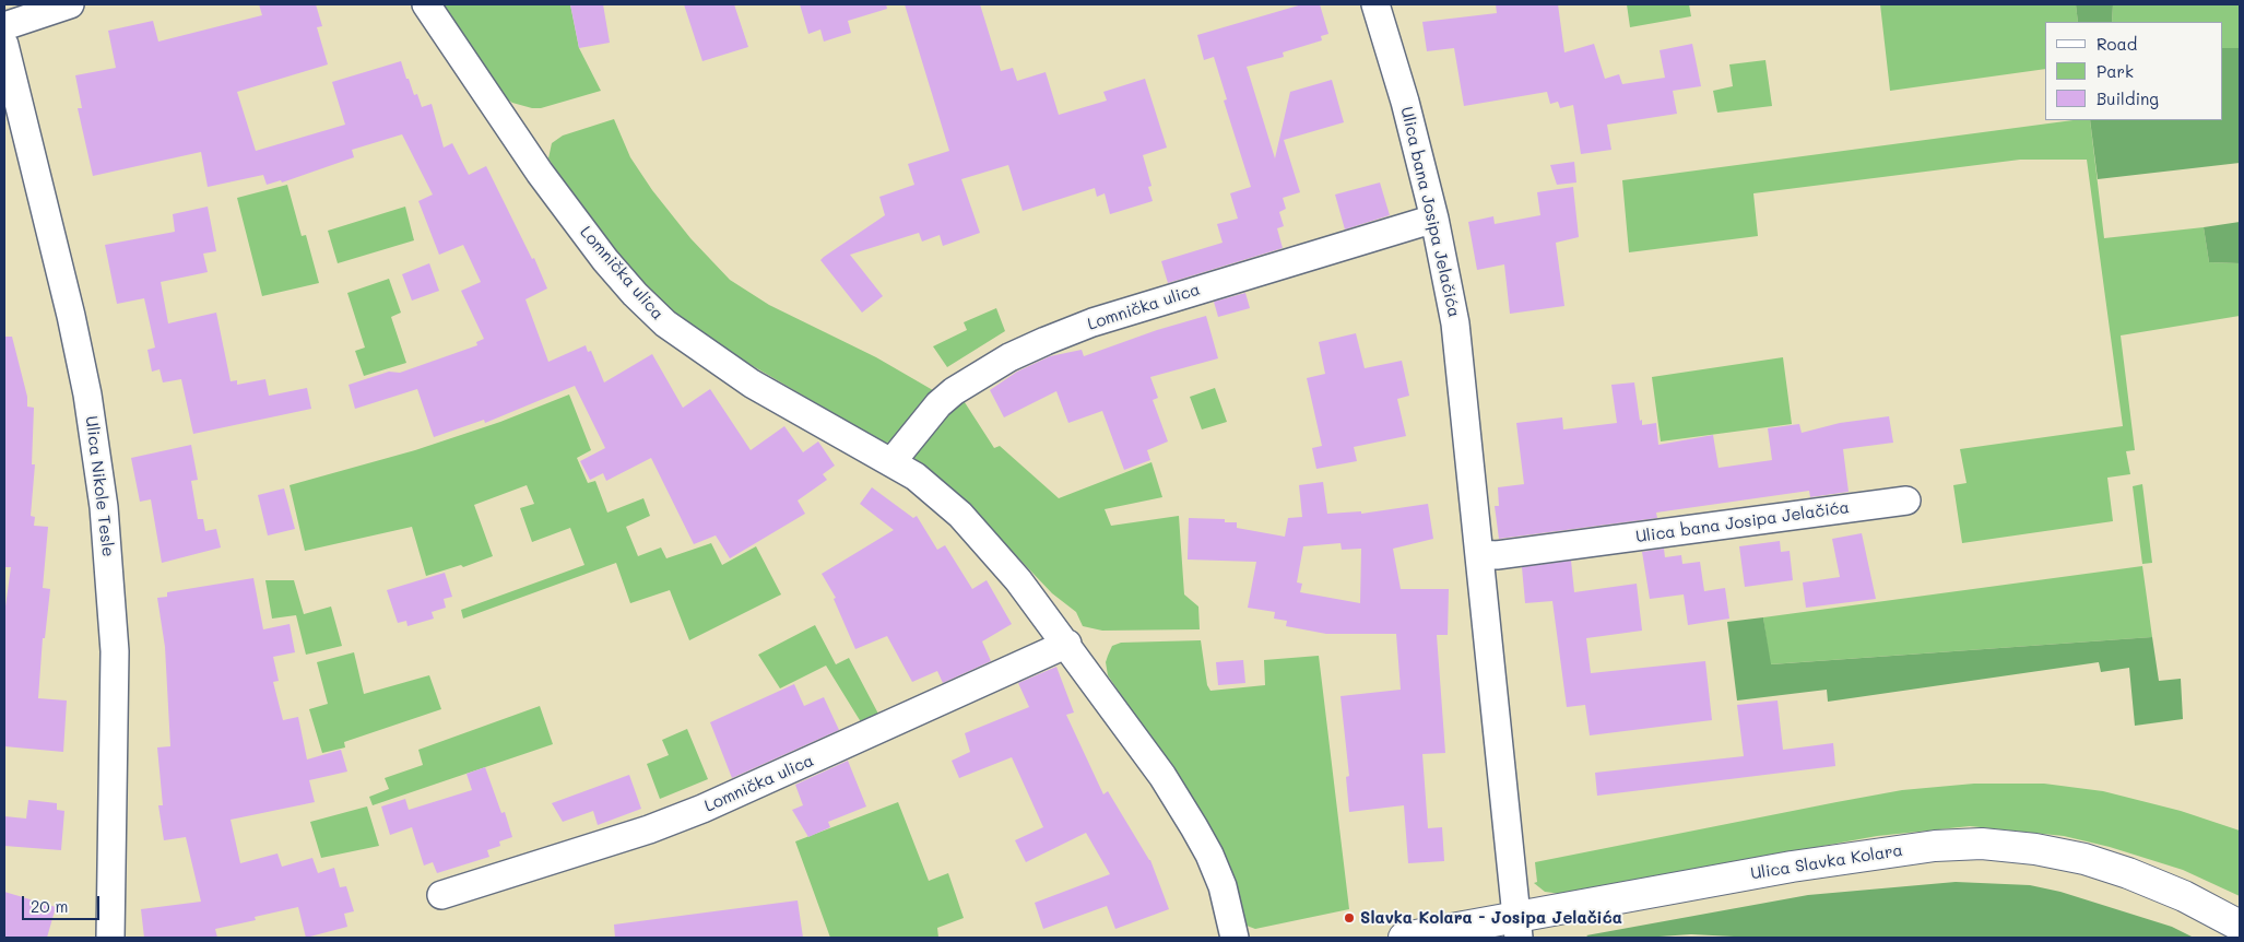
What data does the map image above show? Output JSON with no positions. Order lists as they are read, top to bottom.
{
  "streets": {
    "main road": ["Ulica Slavka Kolara"],
    "street": ["Ulica bana Josipa Jelačića", "Lomnička ulica", "Ulica Nikole Tesle"]
  },
  "crossings": [
    ["Ulica bana Josipa Jelačića", "Lomnička ulica"],
    ["Ulica bana Josipa Jelačića", "Ulica Slavka Kolara"]
  ],
  "places": ["Slavka Kolara - Josipa Jelačića"],
  "legend": ["Road", "Park", "Building"],
  "scale_bar": "20 m"
}
